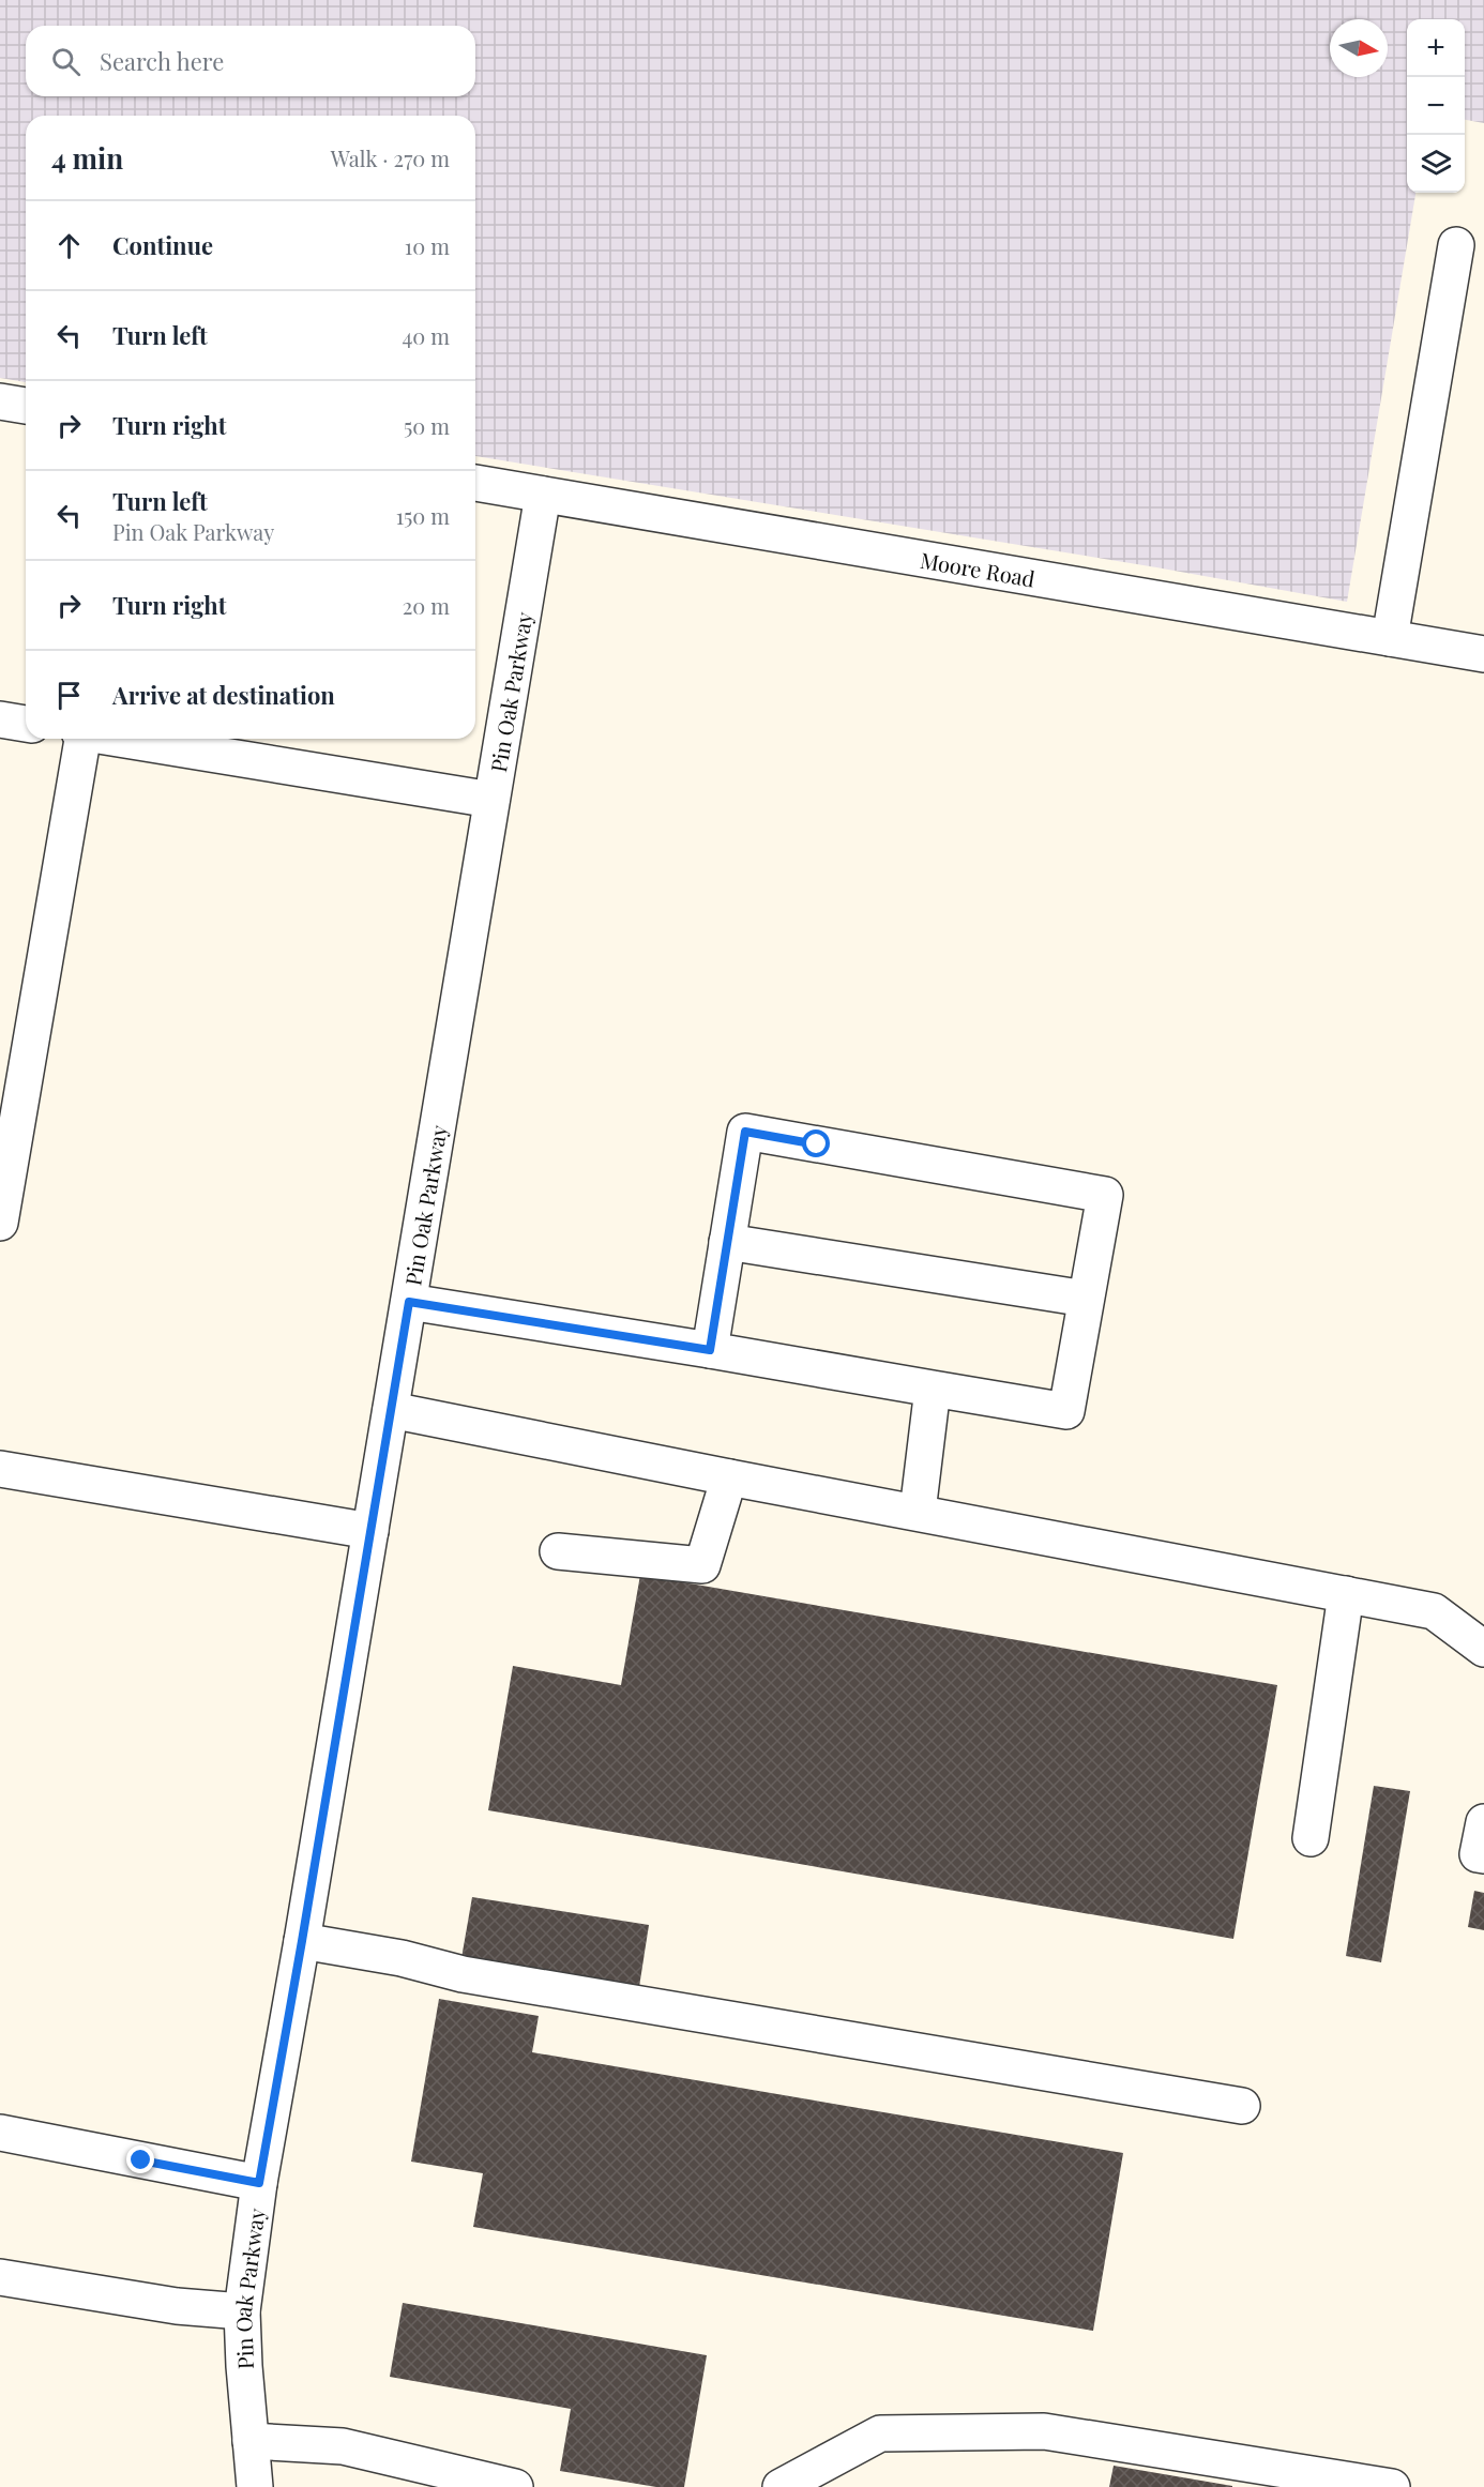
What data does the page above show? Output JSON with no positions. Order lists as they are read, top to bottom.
{
  "streets": {
    "street": ["Moore Road", "Pin Oak Parkway"]
  },
  "crossings": [
    ["Moore Road", "Pin Oak Parkway"]
  ],
  "north": "right",
  "page": {
    "map_buttons": ["+", "−"],
    "search": "Search here",
    "heading": ["4 min", "Walk · 270 m"],
    "list": [
      ["Continue", "10 m"],
      ["Turn left", "40 m"],
      ["Turn right", "50 m"],
      ["Turn left", "Pin Oak Parkway", "150 m"],
      ["Turn right", "20 m"],
      "Arrive at destination"
    ]
  }
}
